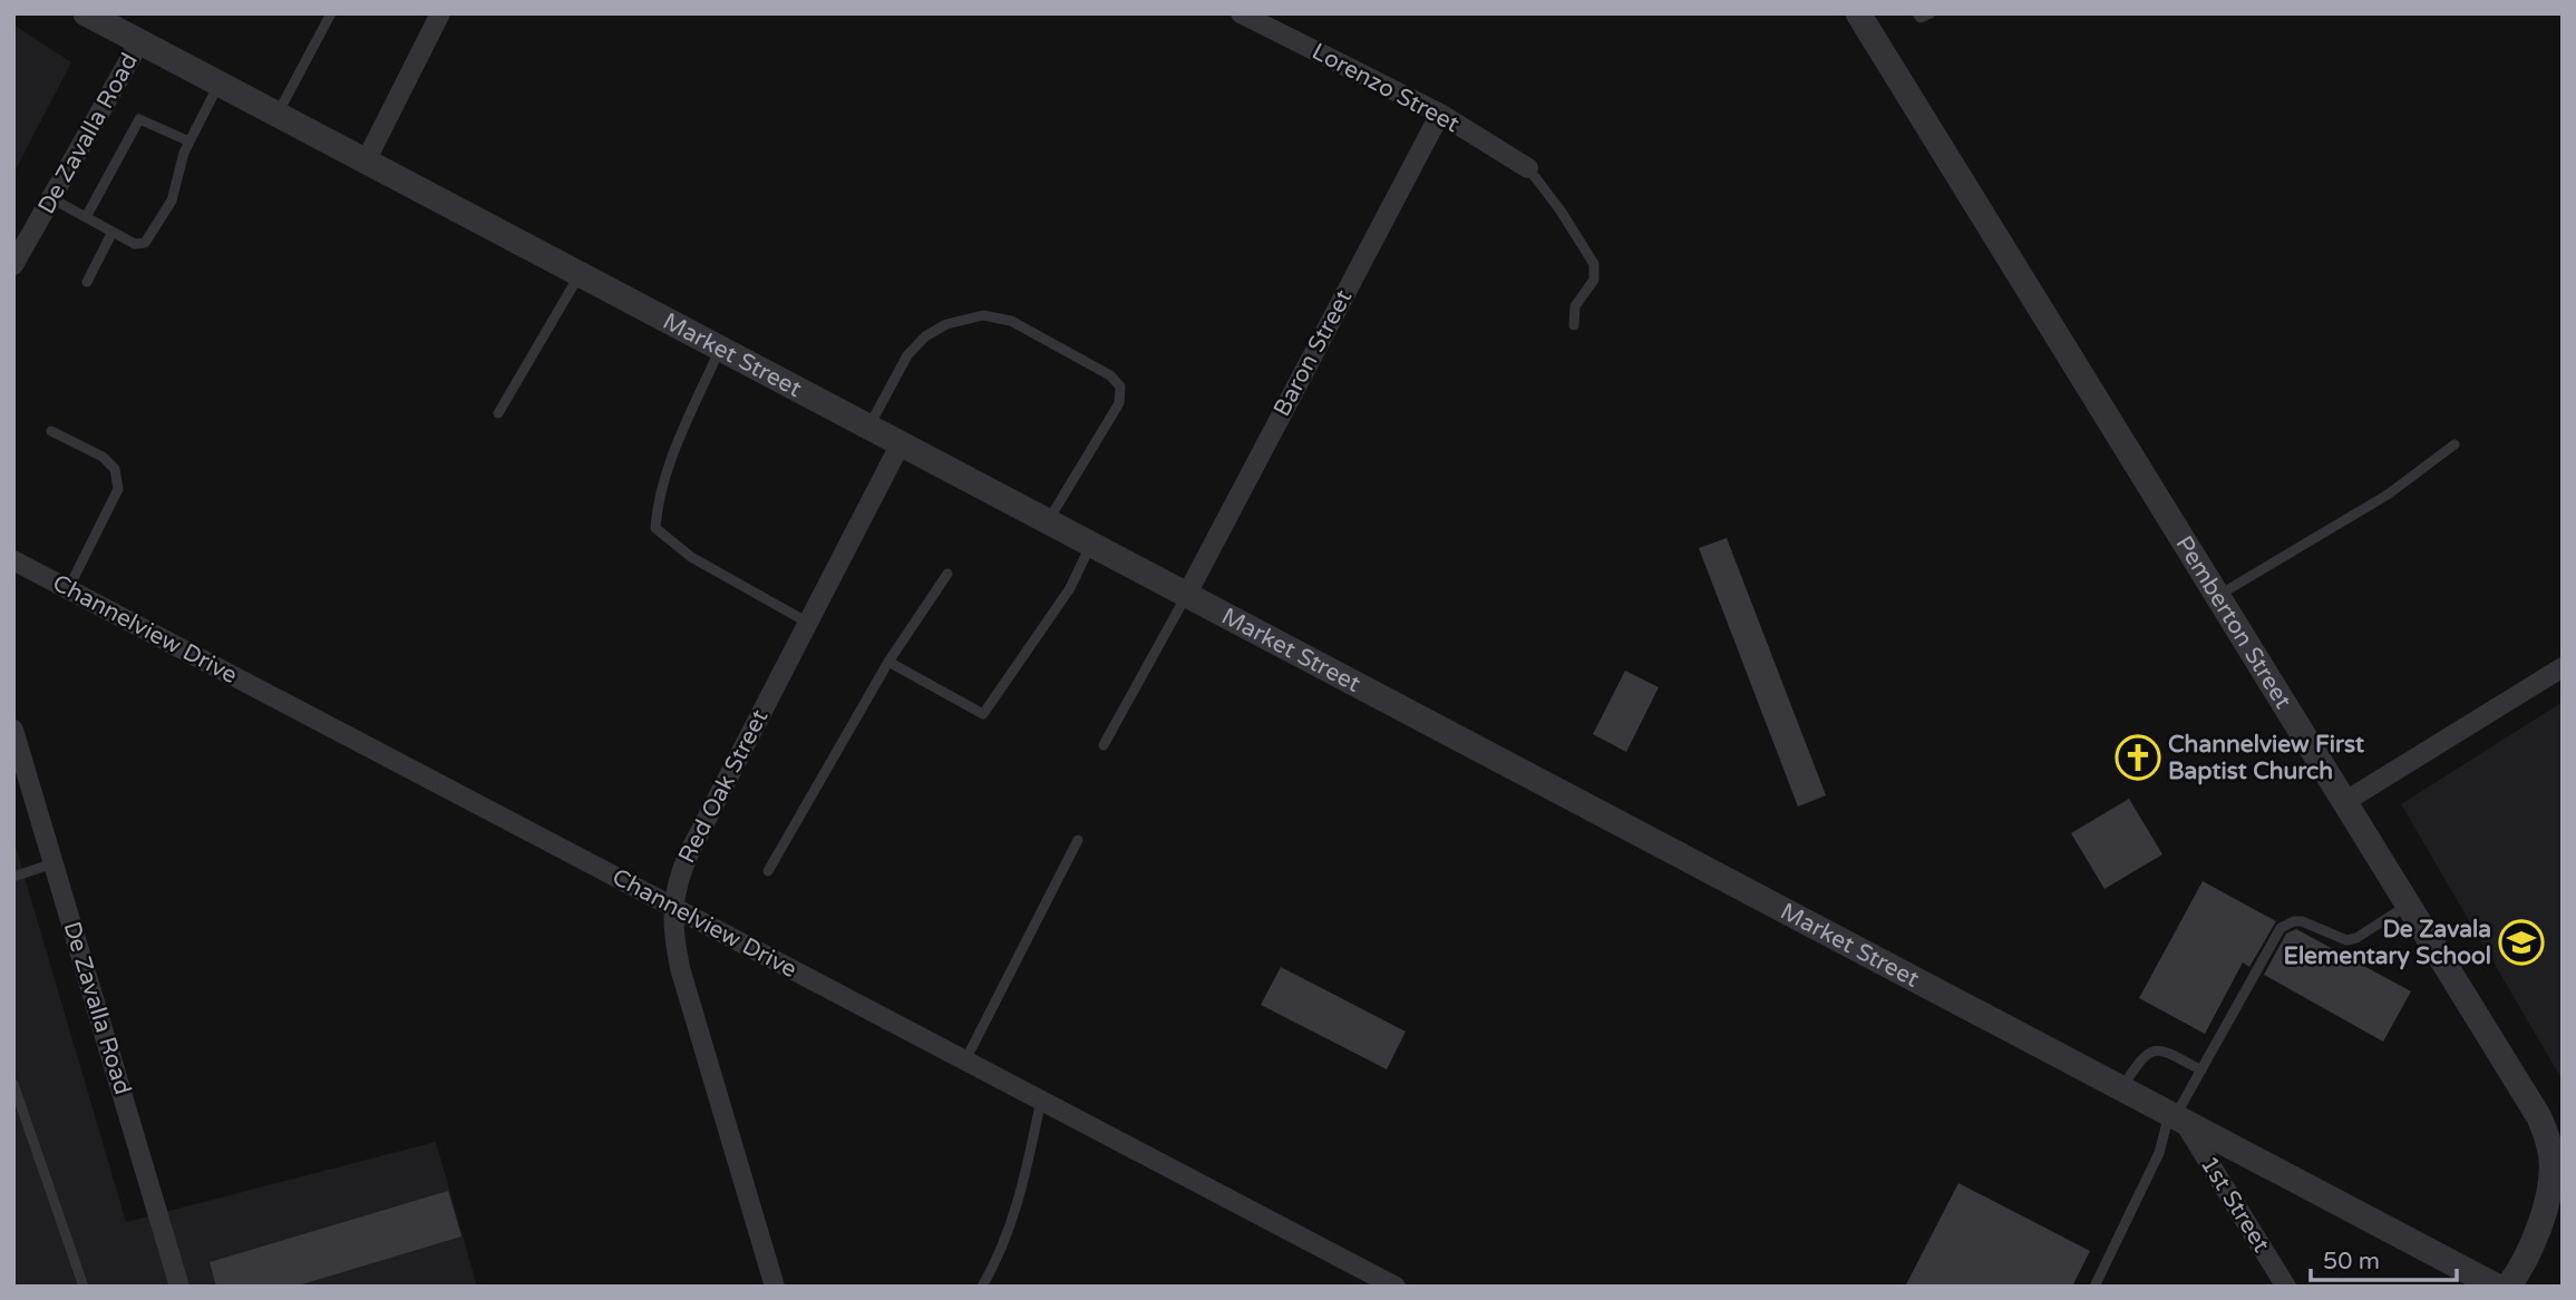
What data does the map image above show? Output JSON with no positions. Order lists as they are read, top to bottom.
{
  "streets": {
    "street": [
      "Lorenzo Street",
      "De Zavalla Road",
      "Baron Street",
      "Market Street",
      "Pemberton Street",
      "Channelview Drive",
      "Red Oak Street",
      "1st Street"
    ]
  },
  "crossings": [
    ["Lorenzo Street", "Baron Street"],
    ["De Zavalla Road", "Market Street"],
    ["Baron Street", "Market Street"],
    ["Market Street", "Red Oak Street"],
    ["Market Street", "1st Street"],
    ["Channelview Drive", "Red Oak Street"]
  ],
  "places": {
    "church": ["Channelview First Baptist Church"],
    "school or university": ["De Zavala Elementary School"]
  },
  "scale_bar": "50 m"
}
